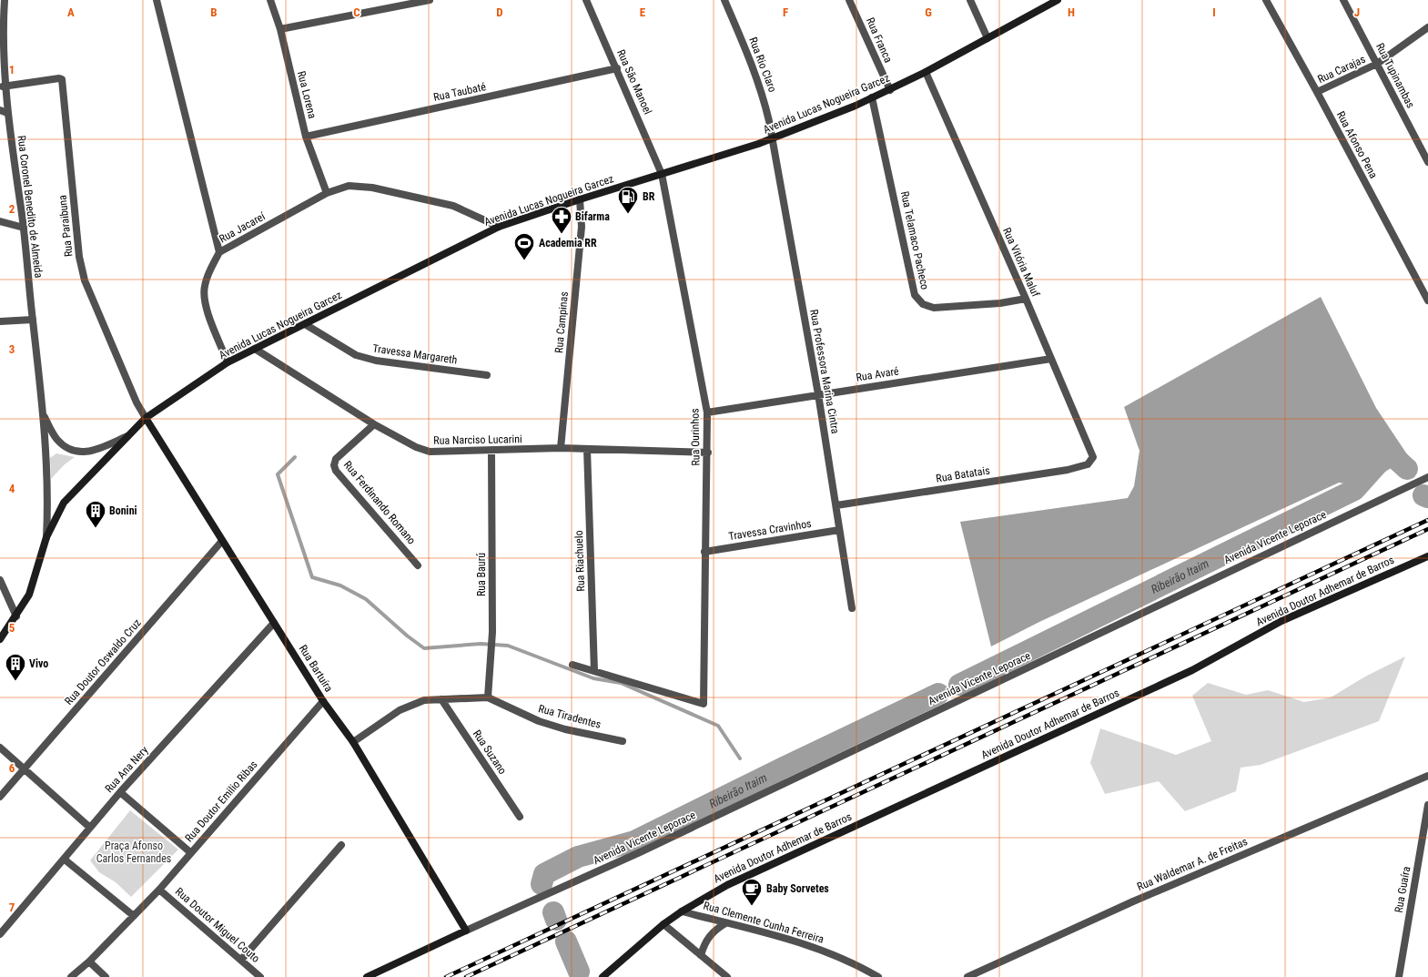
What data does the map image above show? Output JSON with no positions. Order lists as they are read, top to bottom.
{
  "streets": {
    "main road": ["Avenida Lucas Nogueira Garcez", "Avenida Doutor Adhemar de Barros", "Rua Bartuíra"],
    "street": [
      "Rua Franca",
      "Rua Rio Claro",
      "Rua Carajas",
      "Rua Tupinambas",
      "Rua São Manoel",
      "Rua Taubaté",
      "Rua Lorena",
      "Rua Afonso Pena",
      "Rua Coronel Benedito de Almeida",
      "Rua Paraibuna",
      "Rua Jacareí",
      "Rua Telamaco Pacheco",
      "Rua Vitória Maluf",
      "Rua Campinas",
      "Travessa Margareth",
      "Rua Professora Marina Cintra",
      "Rua Avaré",
      "Rua Ourinhos",
      "Rua Narciso Lucarini",
      "Rua Batatais",
      "Rua Ferdinando Romano",
      "Travessa Cravinhos",
      "Avenida Vicente Leporace",
      "Rua Riachuelo",
      "Rua Baurú",
      "Rua Doutor Oswaldo Cruz",
      "Rua Tiradentes",
      "Rua Suzano",
      "Rua Ana Nery",
      "Rua Doutor Emilio Ribas",
      "Rua Waldemar A. de Freitas",
      "Rua Guaíra",
      "Rua Clemente Cunha Ferreira",
      "Rua Doutor Miguel Couto"
    ]
  },
  "crossings": [
    ["Rua Franca", "Avenida Lucas Nogueira Garcez"],
    ["Rua Rio Claro", "Avenida Lucas Nogueira Garcez"],
    ["Rua Rio Claro", "Rua Professora Marina Cintra"],
    ["Rua Carajas", "Rua Tupinambas"],
    ["Rua Carajas", "Rua Afonso Pena"],
    ["Rua São Manoel", "Rua Taubaté"],
    ["Rua São Manoel", "Avenida Lucas Nogueira Garcez"],
    ["Rua São Manoel", "Rua Ourinhos"],
    ["Rua Taubaté", "Rua Lorena"],
    ["Rua Lorena", "Rua Jacareí"],
    ["Avenida Lucas Nogueira Garcez", "Rua Coronel Benedito de Almeida"],
    ["Avenida Lucas Nogueira Garcez", "Rua Paraibuna"],
    ["Avenida Lucas Nogueira Garcez", "Rua Jacareí"],
    ["Avenida Lucas Nogueira Garcez", "Rua Telamaco Pacheco"],
    ["Avenida Lucas Nogueira Garcez", "Rua Vitória Maluf"],
    ["Avenida Lucas Nogueira Garcez", "Rua Campinas"],
    ["Avenida Lucas Nogueira Garcez", "Travessa Margareth"],
    ["Avenida Lucas Nogueira Garcez", "Rua Professora Marina Cintra"],
    ["Avenida Lucas Nogueira Garcez", "Rua Ourinhos"],
    ["Avenida Lucas Nogueira Garcez", "Rua Narciso Lucarini"],
    ["Avenida Lucas Nogueira Garcez", "Rua Bartuíra"],
    ["Rua Coronel Benedito de Almeida", "Rua Paraibuna"],
    ["Rua Paraibuna", "Rua Bartuíra"],
    ["Rua Telamaco Pacheco", "Rua Vitória Maluf"],
    ["Rua Vitória Maluf", "Rua Avaré"],
    ["Rua Vitória Maluf", "Rua Batatais"],
    ["Rua Campinas", "Rua Narciso Lucarini"],
    ["Rua Professora Marina Cintra", "Rua Avaré"],
    ["Rua Professora Marina Cintra", "Rua Batatais"],
    ["Rua Professora Marina Cintra", "Travessa Cravinhos"],
    ["Rua Avaré", "Rua Ourinhos"],
    ["Rua Ourinhos", "Rua Narciso Lucarini"],
    ["Rua Ourinhos", "Travessa Cravinhos"],
    ["Rua Ourinhos", "Rua Riachuelo"],
    ["Rua Narciso Lucarini", "Rua Ferdinando Romano"],
    ["Rua Narciso Lucarini", "Rua Riachuelo"],
    ["Rua Narciso Lucarini", "Rua Baurú"],
    ["Avenida Vicente Leporace", "Rua Bartuíra"],
    ["Rua Baurú", "Rua Tiradentes"],
    ["Avenida Doutor Adhemar de Barros", "Rua Clemente Cunha Ferreira"],
    ["Rua Doutor Oswaldo Cruz", "Rua Bartuíra"],
    ["Rua Bartuíra", "Rua Tiradentes"],
    ["Rua Bartuíra", "Rua Ana Nery"],
    ["Rua Bartuíra", "Rua Doutor Emilio Ribas"],
    ["Rua Tiradentes", "Rua Suzano"],
    ["Rua Doutor Emilio Ribas", "Rua Doutor Miguel Couto"]
  ],
  "water": ["Ribeirão Itaim"],
  "parks": ["Praça Afonso Carlos Fernandes"],
  "places": {
    "fuel station": ["BR"],
    "pharmacy": ["Bifarma"],
    "sports": ["Academia RR"],
    "building": ["Bonini", "Vivo"],
    "cafe": ["Baby Sorvetes"]
  },
  "grid": {
    "columns": [
      "A",
      "B",
      "C",
      "D",
      "E",
      "F",
      "G",
      "H",
      "I",
      "J"
    ],
    "rows": [
      "1",
      "2",
      "3",
      "4",
      "5",
      "6",
      "7"
    ]
  }
}
